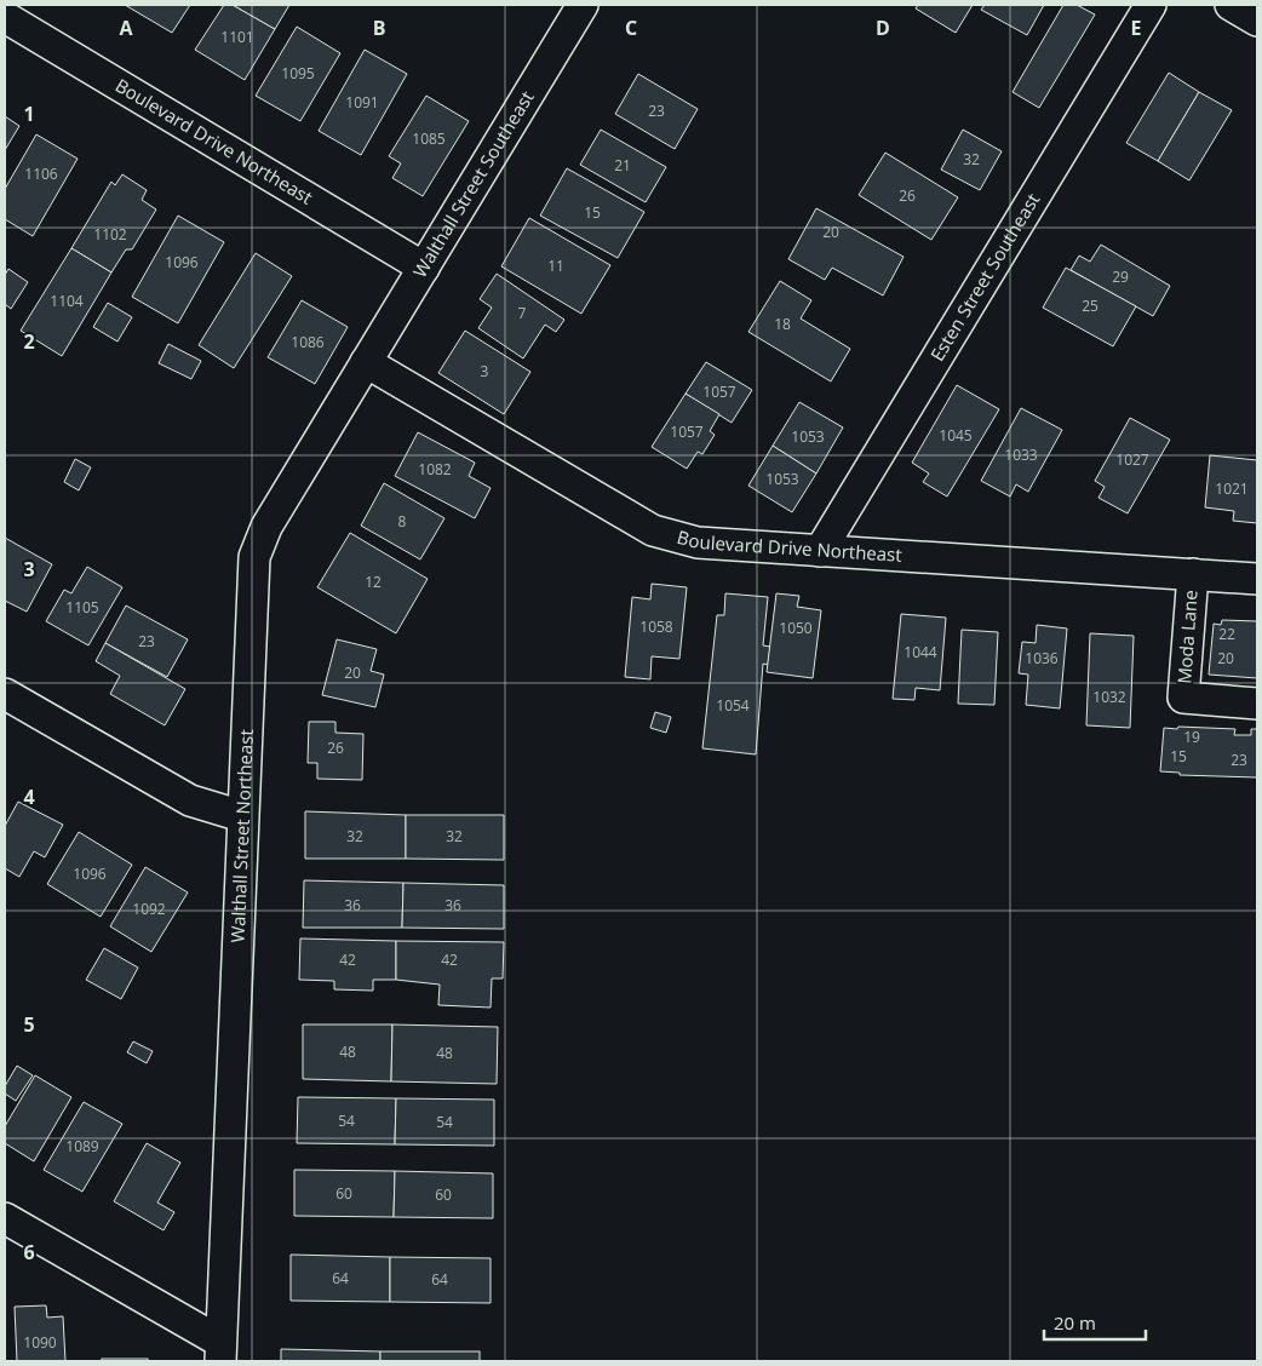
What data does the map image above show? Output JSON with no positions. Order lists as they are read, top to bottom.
{
  "streets": {
    "street": [
      "Boulevard Drive Northeast",
      "Walthall Street Southeast",
      "Esten Street Southeast",
      "Moda Lane",
      "Walthall Street Northeast"
    ]
  },
  "crossings": [
    ["Boulevard Drive Northeast", "Walthall Street Southeast"],
    ["Boulevard Drive Northeast", "Esten Street Southeast"],
    ["Boulevard Drive Northeast", "Moda Lane"],
    ["Boulevard Drive Northeast", "Walthall Street Northeast"],
    ["Walthall Street Southeast", "Walthall Street Northeast"]
  ],
  "house_numbers": [
    "1101",
    "1095",
    "1091",
    "23",
    "1085",
    "32",
    "21",
    "1106",
    "26",
    "15",
    "20",
    "1102",
    "1096",
    "11",
    "29",
    "1104",
    "25",
    "7",
    "18",
    "1086",
    "3",
    "1057",
    "1057",
    "1045",
    "1053",
    "1033",
    "1027",
    "1082",
    "1053",
    "1021",
    "8",
    "12",
    "1105",
    "1058",
    "1050",
    "22",
    "23",
    "1044",
    "1036",
    "20",
    "20",
    "1032",
    "1054",
    "19",
    "26",
    "15",
    "23",
    "32",
    "32",
    "1096",
    "36",
    "36",
    "1092",
    "42",
    "42",
    "48",
    "48",
    "54",
    "54",
    "1089",
    "60",
    "60",
    "64",
    "64",
    "1090"
  ],
  "scale_bar": "20 m",
  "grid": {
    "columns": [
      "A",
      "B",
      "C",
      "D",
      "E"
    ],
    "rows": [
      "1",
      "2",
      "3",
      "4",
      "5",
      "6"
    ]
  }
}
